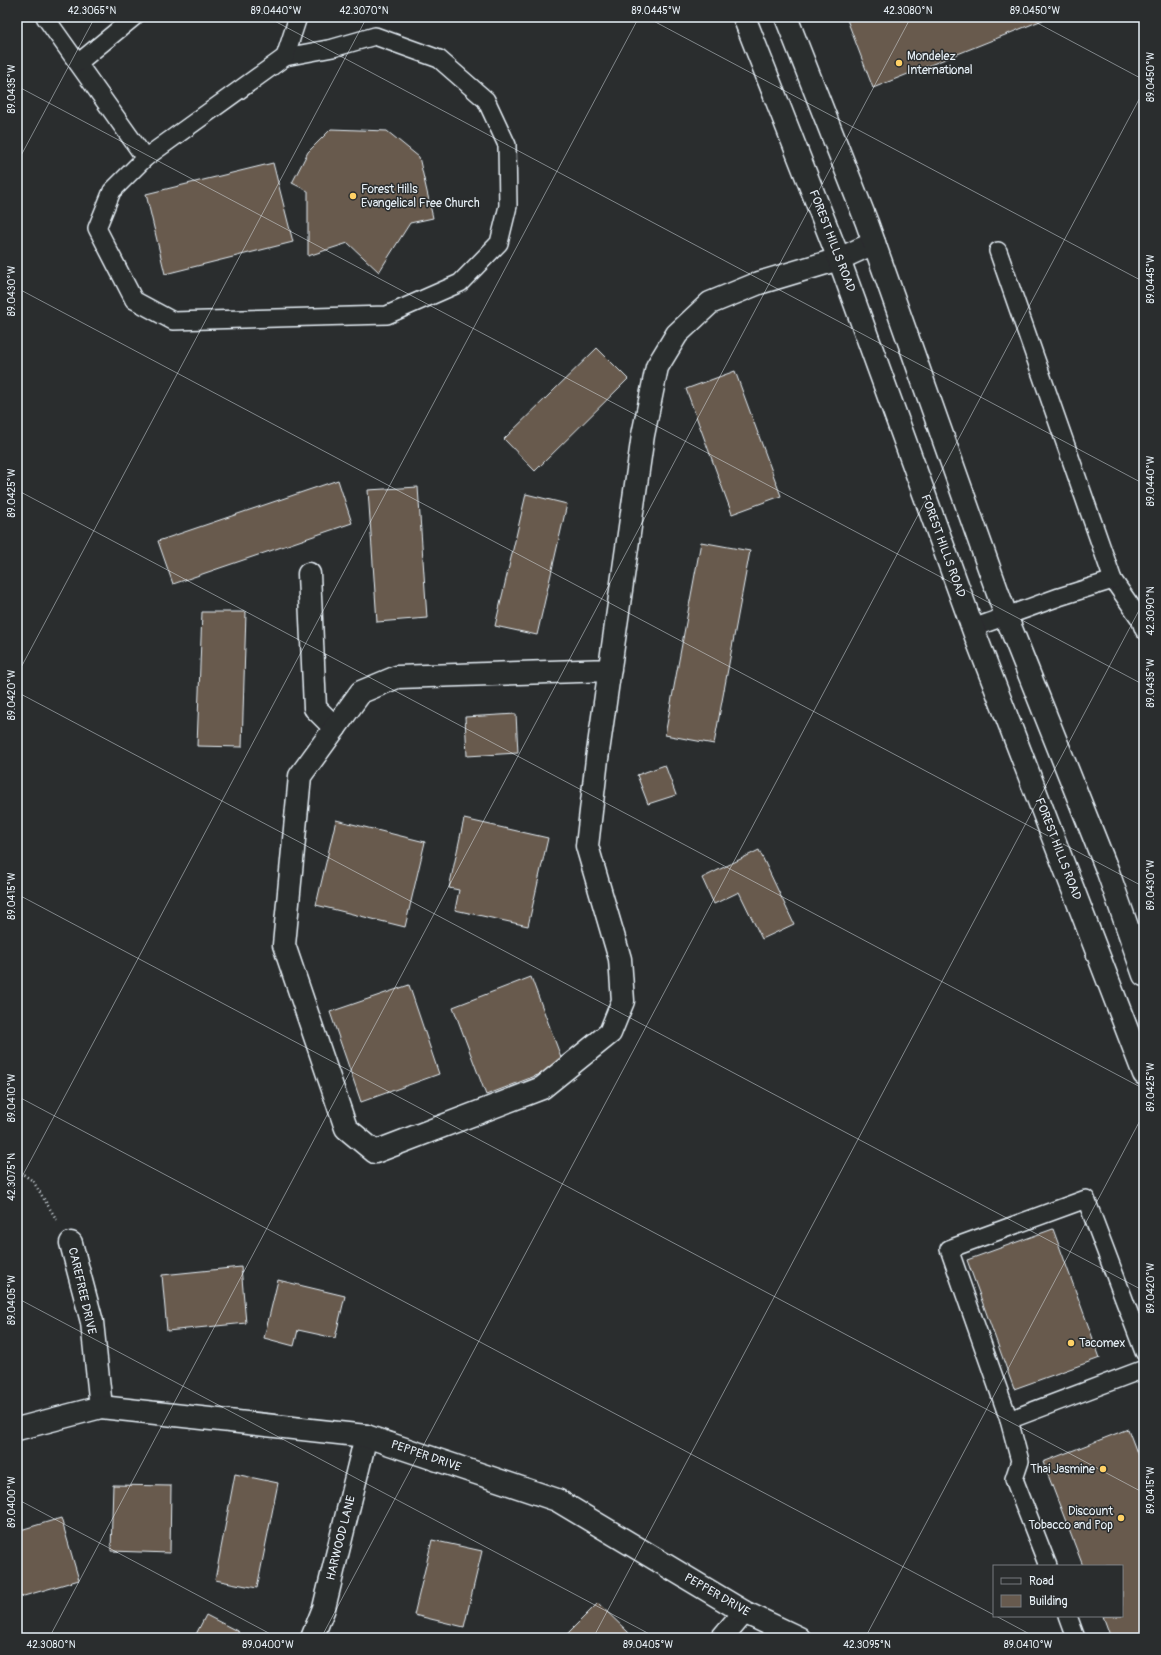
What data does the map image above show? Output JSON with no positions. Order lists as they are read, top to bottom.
{
  "streets": {
    "street": [
      "FOREST HILLS ROAD",
      "CAREFREE DRIVE",
      "PEPPER DRIVE",
      "HARWOOD LANE"
    ]
  },
  "crossings": [
    ["CAREFREE DRIVE", "PEPPER DRIVE"],
    ["PEPPER DRIVE", "HARWOOD LANE"]
  ],
  "places": [
    "Mondelez International",
    "Forest Hills Evangelical Free Church",
    "Tacomex",
    "Thai Jasmine",
    "Discount Tobacco and Pop"
  ],
  "legend": ["Road", "Building"],
  "coordinates": [
    "42.3065°N",
    "89.0440°W",
    "42.3070°N",
    "89.0445°W",
    "42.3080°N",
    "89.0450°W",
    "89.0435°W",
    "89.0430°W",
    "89.0425°W",
    "42.3090°N",
    "89.0420°W",
    "89.0415°W",
    "89.0410°W",
    "42.3075°N",
    "89.0405°W",
    "89.0400°W",
    "42.3095°N"
  ]
}
